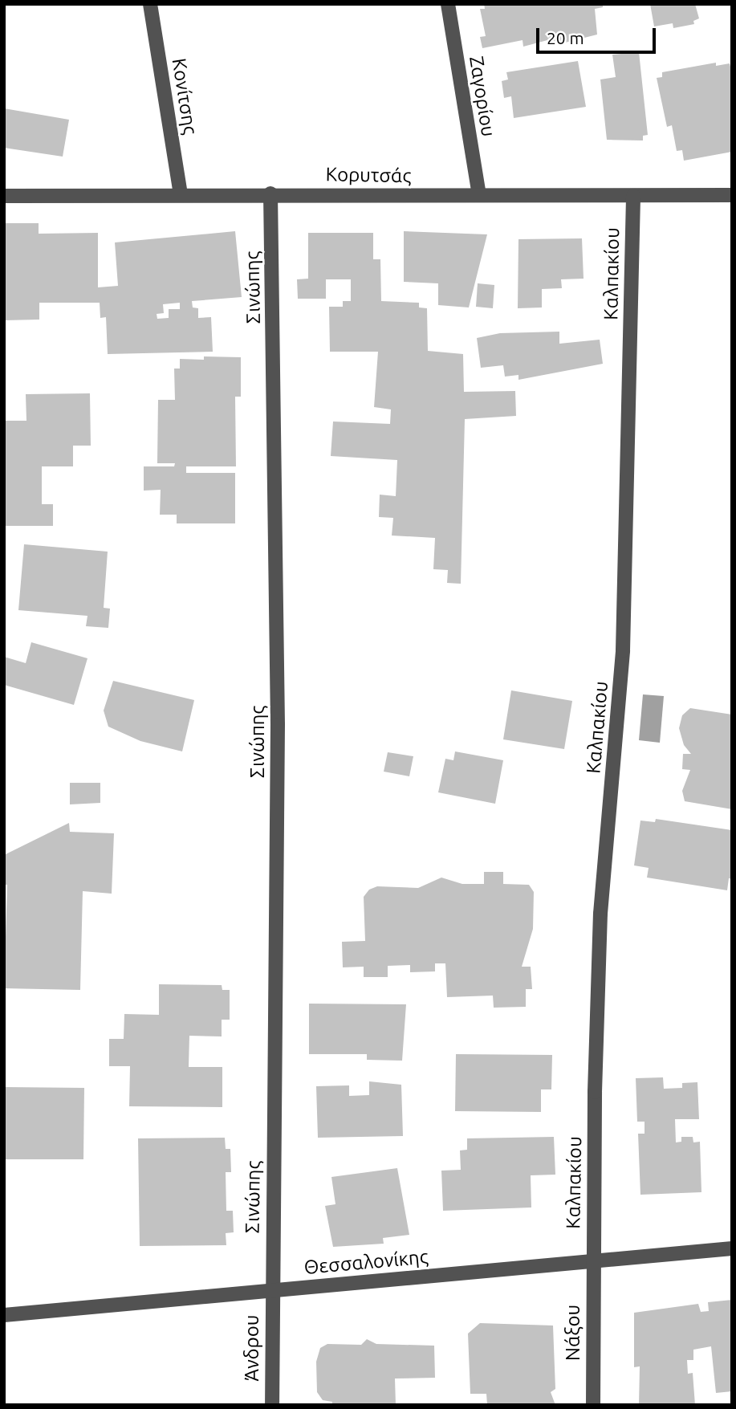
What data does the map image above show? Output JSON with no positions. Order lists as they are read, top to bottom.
{
  "streets": {
    "street": [
      "Κονίτσης",
      "Ζαγορίου",
      "Κορυτσάς",
      "Καλπακίου",
      "Σινώπης",
      "Θεσσαλονίκης",
      "Νάξου",
      "Άνδρου"
    ]
  },
  "crossings": [
    ["Κονίτσης", "Κορυτσάς"],
    ["Ζαγορίου", "Κορυτσάς"],
    ["Κορυτσάς", "Καλπακίου"],
    ["Κορυτσάς", "Σινώπης"],
    ["Καλπακίου", "Θεσσαλονίκης"],
    ["Καλπακίου", "Νάξου"],
    ["Σινώπης", "Θεσσαλονίκης"],
    ["Σινώπης", "Άνδρου"],
    ["Θεσσαλονίκης", "Νάξου"],
    ["Θεσσαλονίκης", "Άνδρου"]
  ],
  "scale_bar": "20 m"
}
